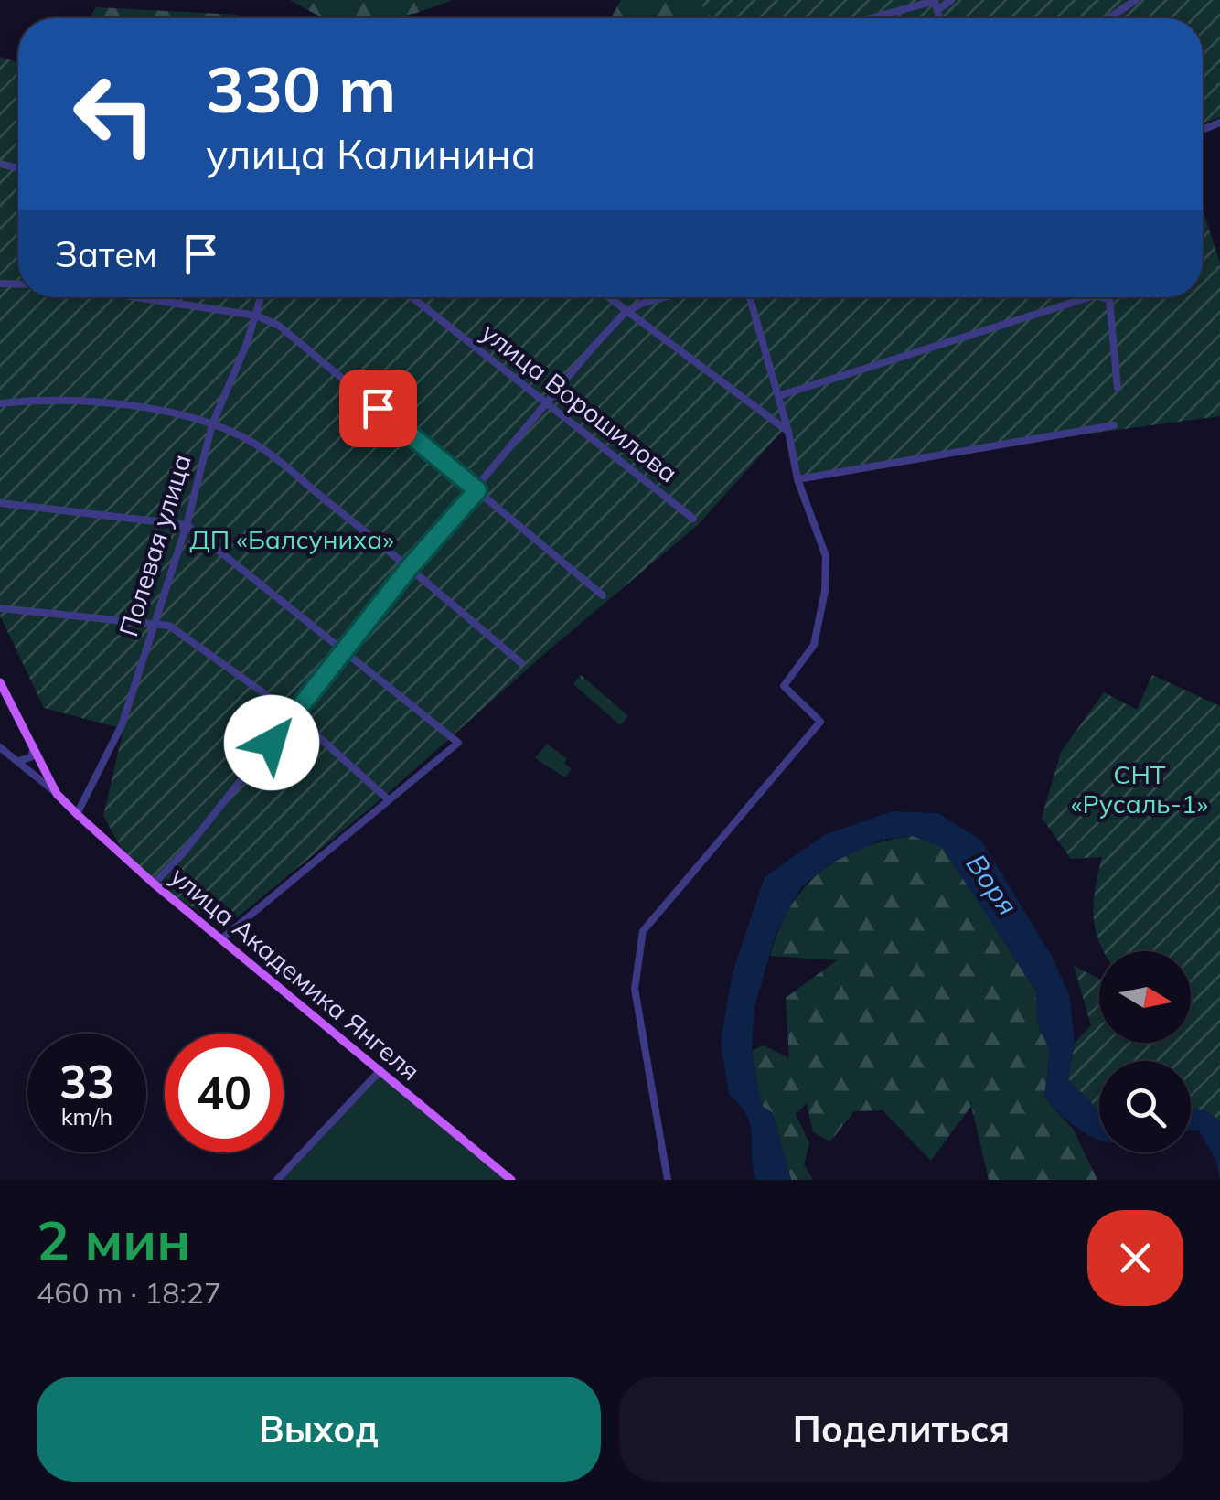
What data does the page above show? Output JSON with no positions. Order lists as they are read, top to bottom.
{
  "streets": {
    "main road": ["улица Академика Янгеля"],
    "street": ["улица Ворошилова", "Полевая улица"]
  },
  "crossings": [
    ["Полевая улица", "улица Академика Янгеля"]
  ],
  "water": ["Воря"],
  "parks": ["ДП «Балсуниха»", "СНТ «Русаль-1»"],
  "north": "right",
  "page": {
    "turn": ["330 m", "улица Калинина"],
    "then": "Затем",
    "speed": "33 km/h",
    "limit": "40",
    "heading": ["2 мин", "460 m · 18:27"],
    "buttons": ["Выход", "Поделиться"]
  }
}
